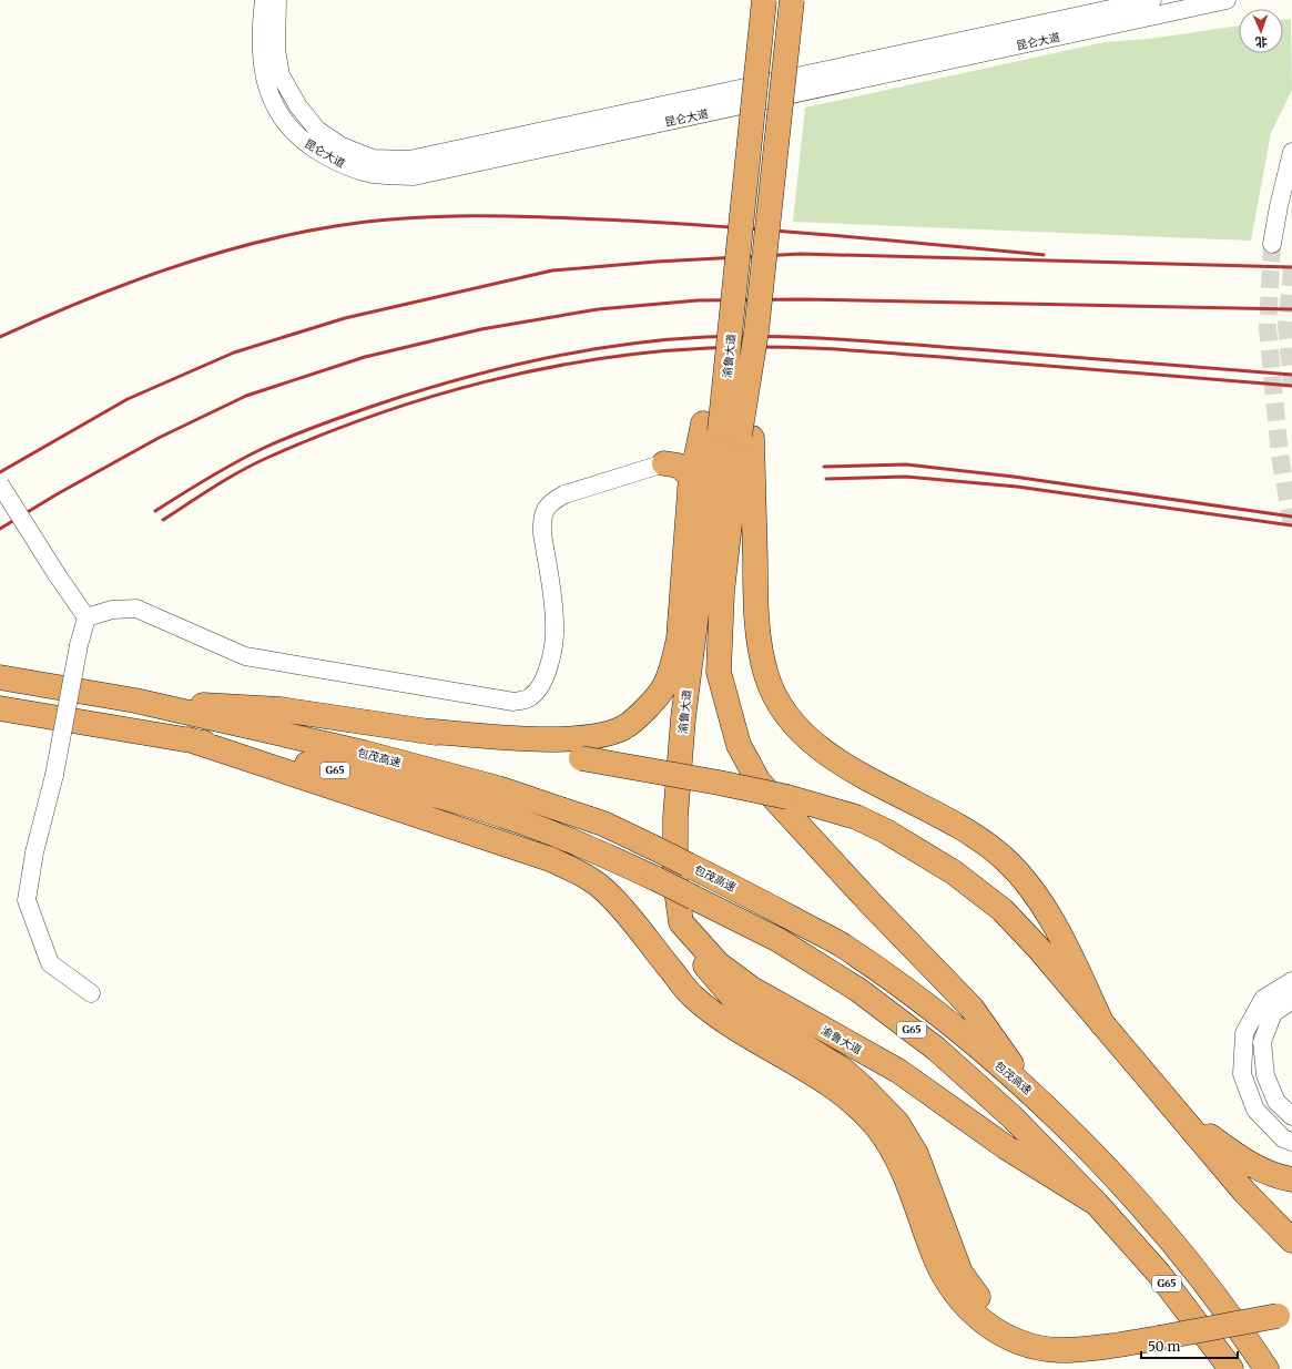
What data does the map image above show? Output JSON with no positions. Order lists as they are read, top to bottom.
{
  "streets": {
    "highway": ["渝鲁大道", "包茂高速", "G65"],
    "street": ["昆仑大道"]
  },
  "crossings": [
    ["渝鲁大道", "包茂高速"]
  ],
  "scale_bar": "50 m",
  "north": "bottom"
}
